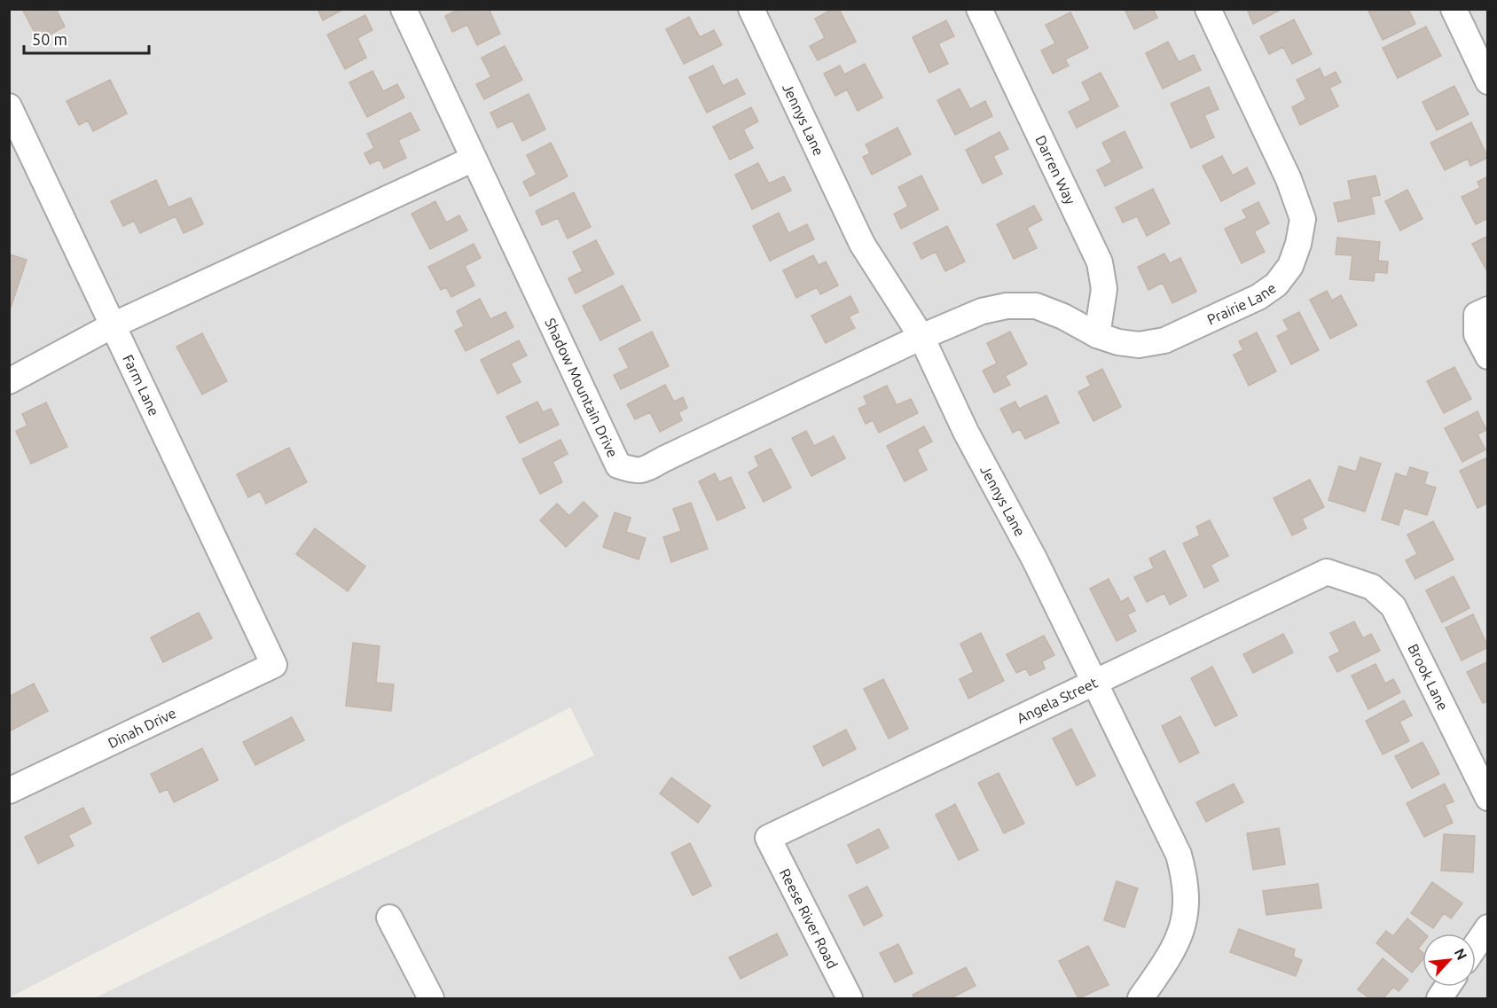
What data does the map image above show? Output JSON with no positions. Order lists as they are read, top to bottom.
{
  "streets": {
    "street": [
      "Jennys Lane",
      "Darren Way",
      "Prairie Lane",
      "Farm Lane",
      "Shadow Mountain Drive",
      "Brook Lane",
      "Angela Street",
      "Dinah Drive",
      "Reese River Road"
    ]
  },
  "crossings": [
    ["Jennys Lane", "Prairie Lane"],
    ["Jennys Lane", "Shadow Mountain Drive"],
    ["Jennys Lane", "Angela Street"],
    ["Darren Way", "Prairie Lane"],
    ["Prairie Lane", "Shadow Mountain Drive"],
    ["Farm Lane", "Dinah Drive"],
    ["Brook Lane", "Angela Street"],
    ["Angela Street", "Reese River Road"]
  ],
  "scale_bar": "50 m",
  "north": "top right"
}
